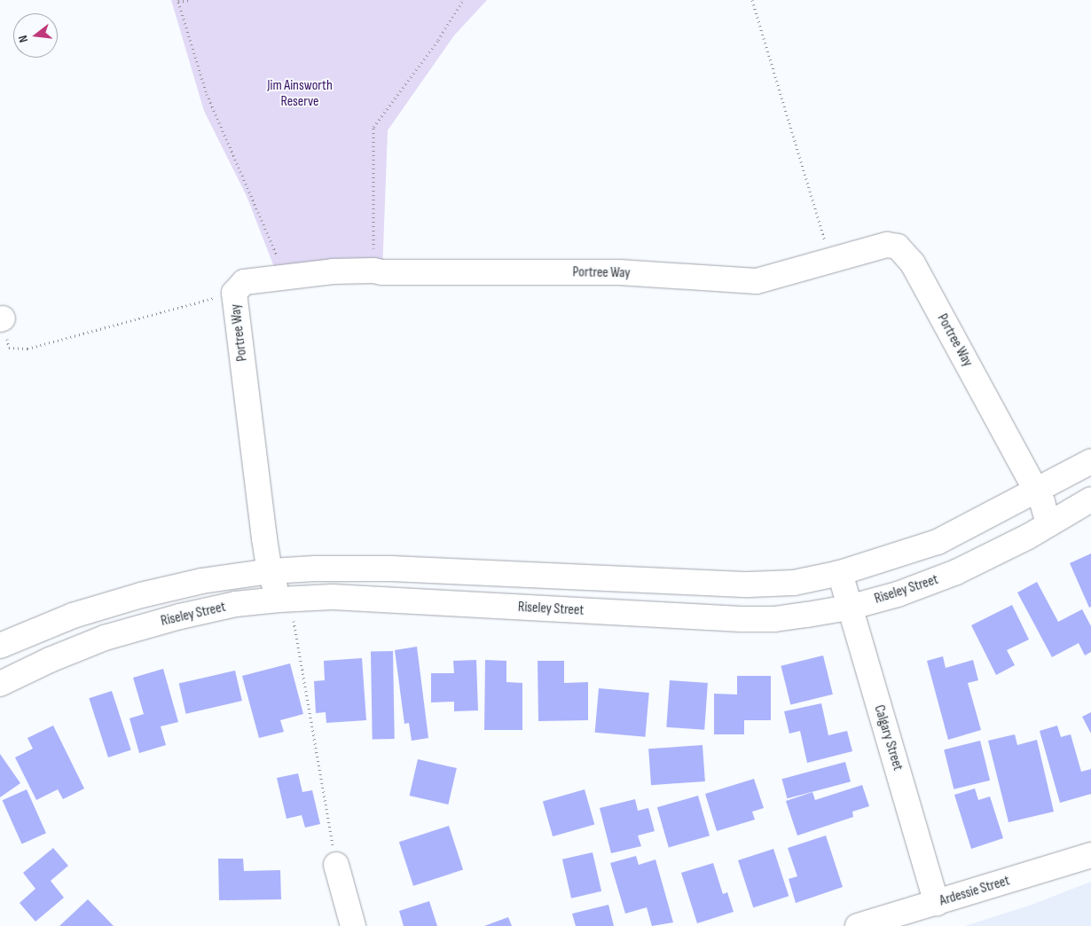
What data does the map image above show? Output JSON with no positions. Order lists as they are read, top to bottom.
{
  "streets": {
    "main road": [
      "Portree Way",
      "Riseley Street",
      "Calgary Street",
      "Ardessie Street"
    ]
  },
  "crossings": [
    ["Portree Way", "Riseley Street"],
    ["Riseley Street", "Calgary Street"],
    ["Calgary Street", "Ardessie Street"]
  ],
  "parks": ["Jim Ainsworth Reserve"],
  "north": "left"
}
